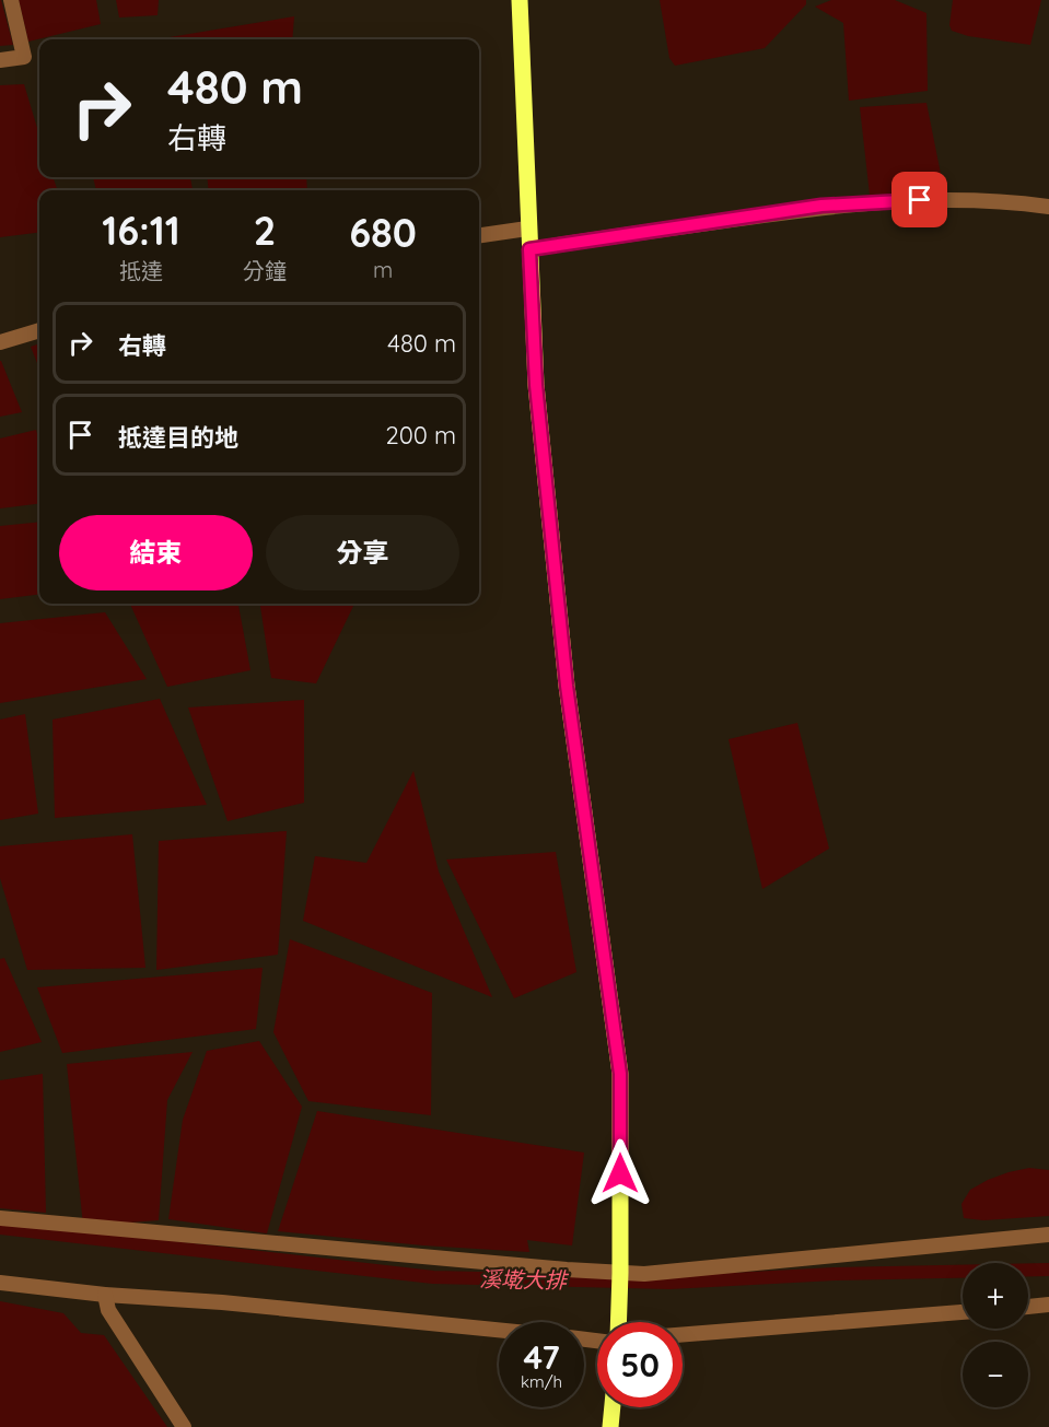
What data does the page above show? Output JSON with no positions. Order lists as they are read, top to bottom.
{
  "water": ["溪墘大排"],
  "page": {
    "turn": ["480 m", "右轉"],
    "eta": [
      "16:11",
      "抵達",
      "2",
      "分鐘",
      "680",
      "m"
    ],
    "list": [
      {
        "name": "右轉",
        "value": "480 m"
      },
      {
        "name": "抵達目的地",
        "value": "200 m"
      }
    ],
    "buttons": ["結束", "分享"],
    "map_buttons": ["+", "−"],
    "speed": "47 km/h",
    "limit": "50"
  }
}
